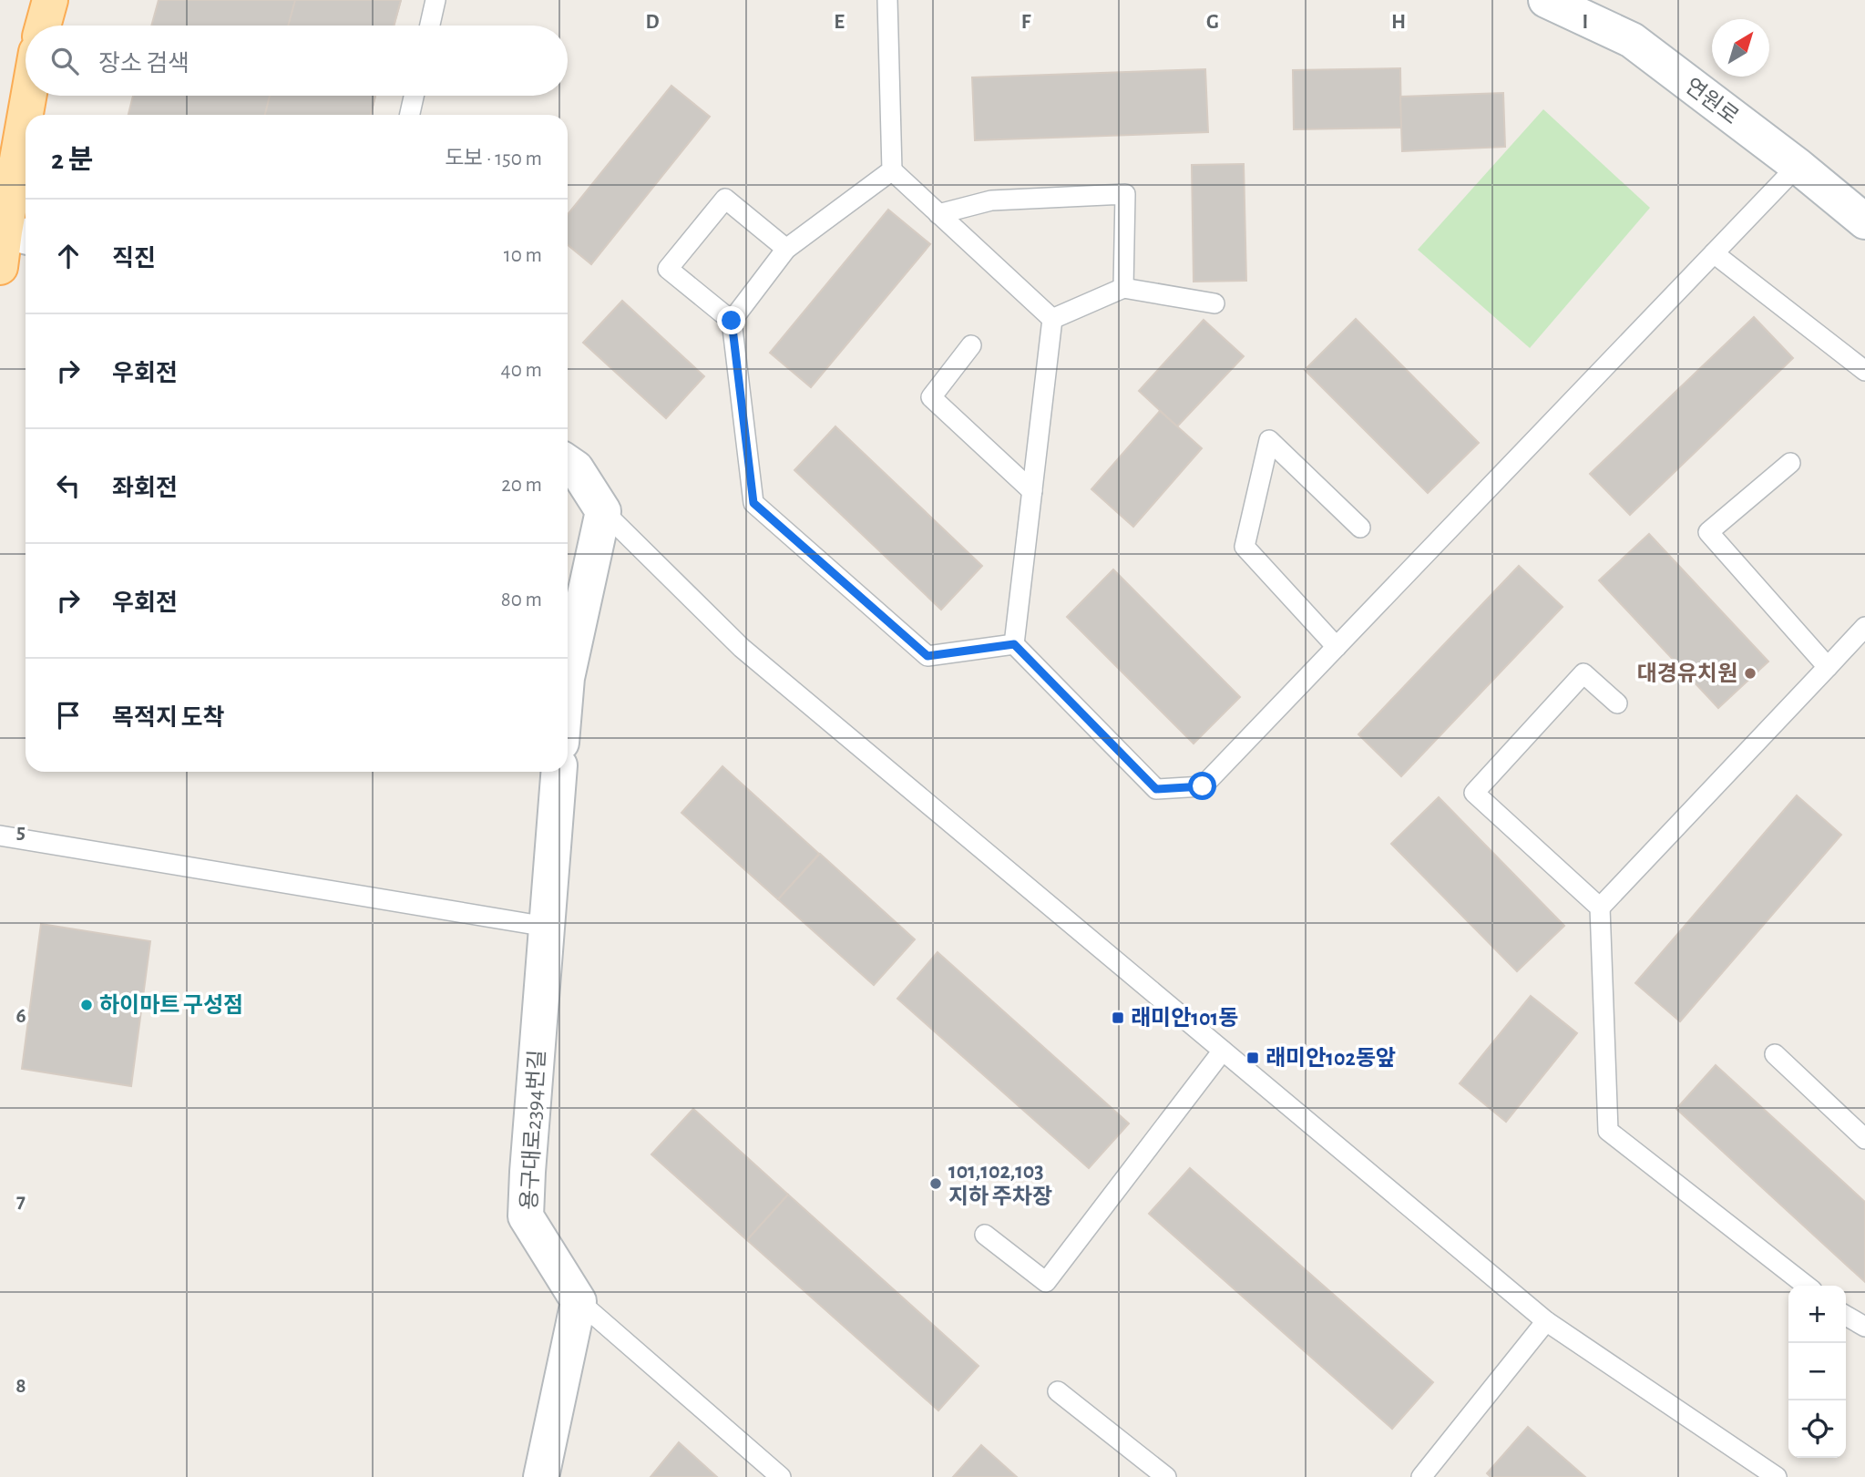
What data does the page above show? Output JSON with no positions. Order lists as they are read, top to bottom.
{
  "streets": {
    "street": ["연원로", "용구대로2394번길"]
  },
  "places": {
    "other": ["대경유치원", "하이마트 구성점", "101,102,103 지하 주차장"],
    "transit": ["래미안101동", "래미안102동앞"]
  },
  "north": "top right",
  "page": {
    "search": "장소 검색",
    "heading": ["2 분", "도보 · 150 m"],
    "list": [
      ["직진", "10 m"],
      ["우회전", "40 m"],
      ["좌회전", "20 m"],
      ["우회전", "80 m"],
      "목적지 도착"
    ],
    "map_buttons": ["+", "−"]
  },
  "grid": {
    "columns": [
      "D",
      "E",
      "F",
      "G",
      "H",
      "I"
    ],
    "rows": [
      "5",
      "6",
      "7",
      "8"
    ]
  }
}
